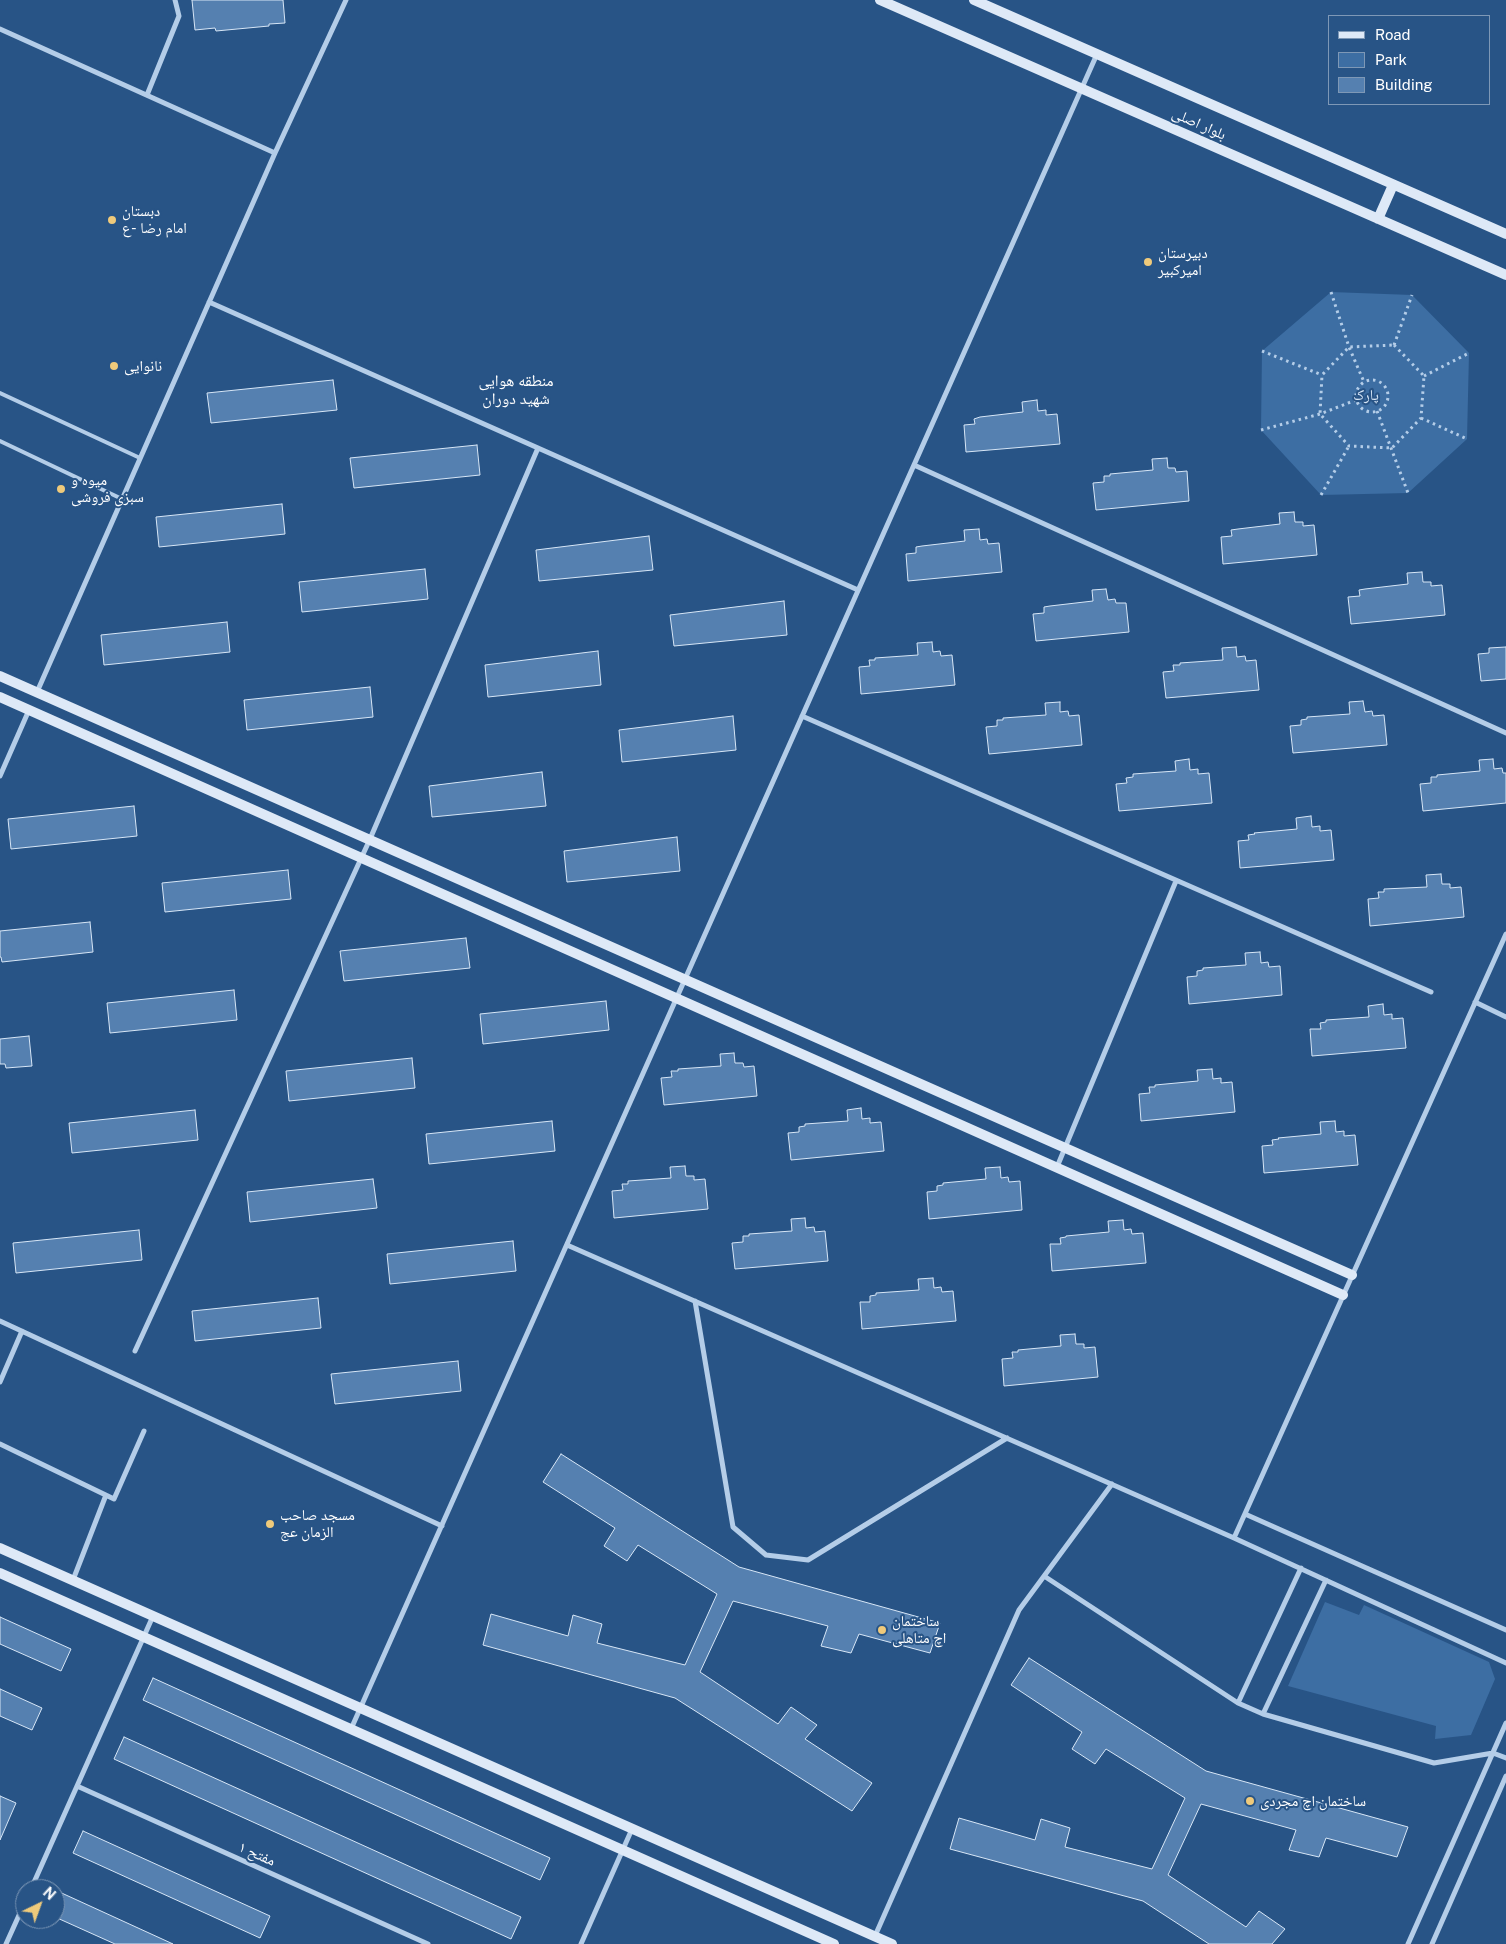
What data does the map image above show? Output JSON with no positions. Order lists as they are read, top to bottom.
{
  "streets": {
    "street": ["بلوار اصلی", "مفتح ۱"]
  },
  "districts": ["منطقه هوایی شهید دوران"],
  "parks": ["پارک"],
  "places": [
    "دبستان امام رضا -ع",
    "دبیرستان امیرکبیر",
    "نانوایی",
    "میوه و سبزی فروشی",
    "مسجد صاحب الزمان عج",
    "ساختمان اچ متاهلی",
    "ساختمان اچ مجردی"
  ],
  "legend": ["Road", "Park", "Building"],
  "north": "top right"
}
